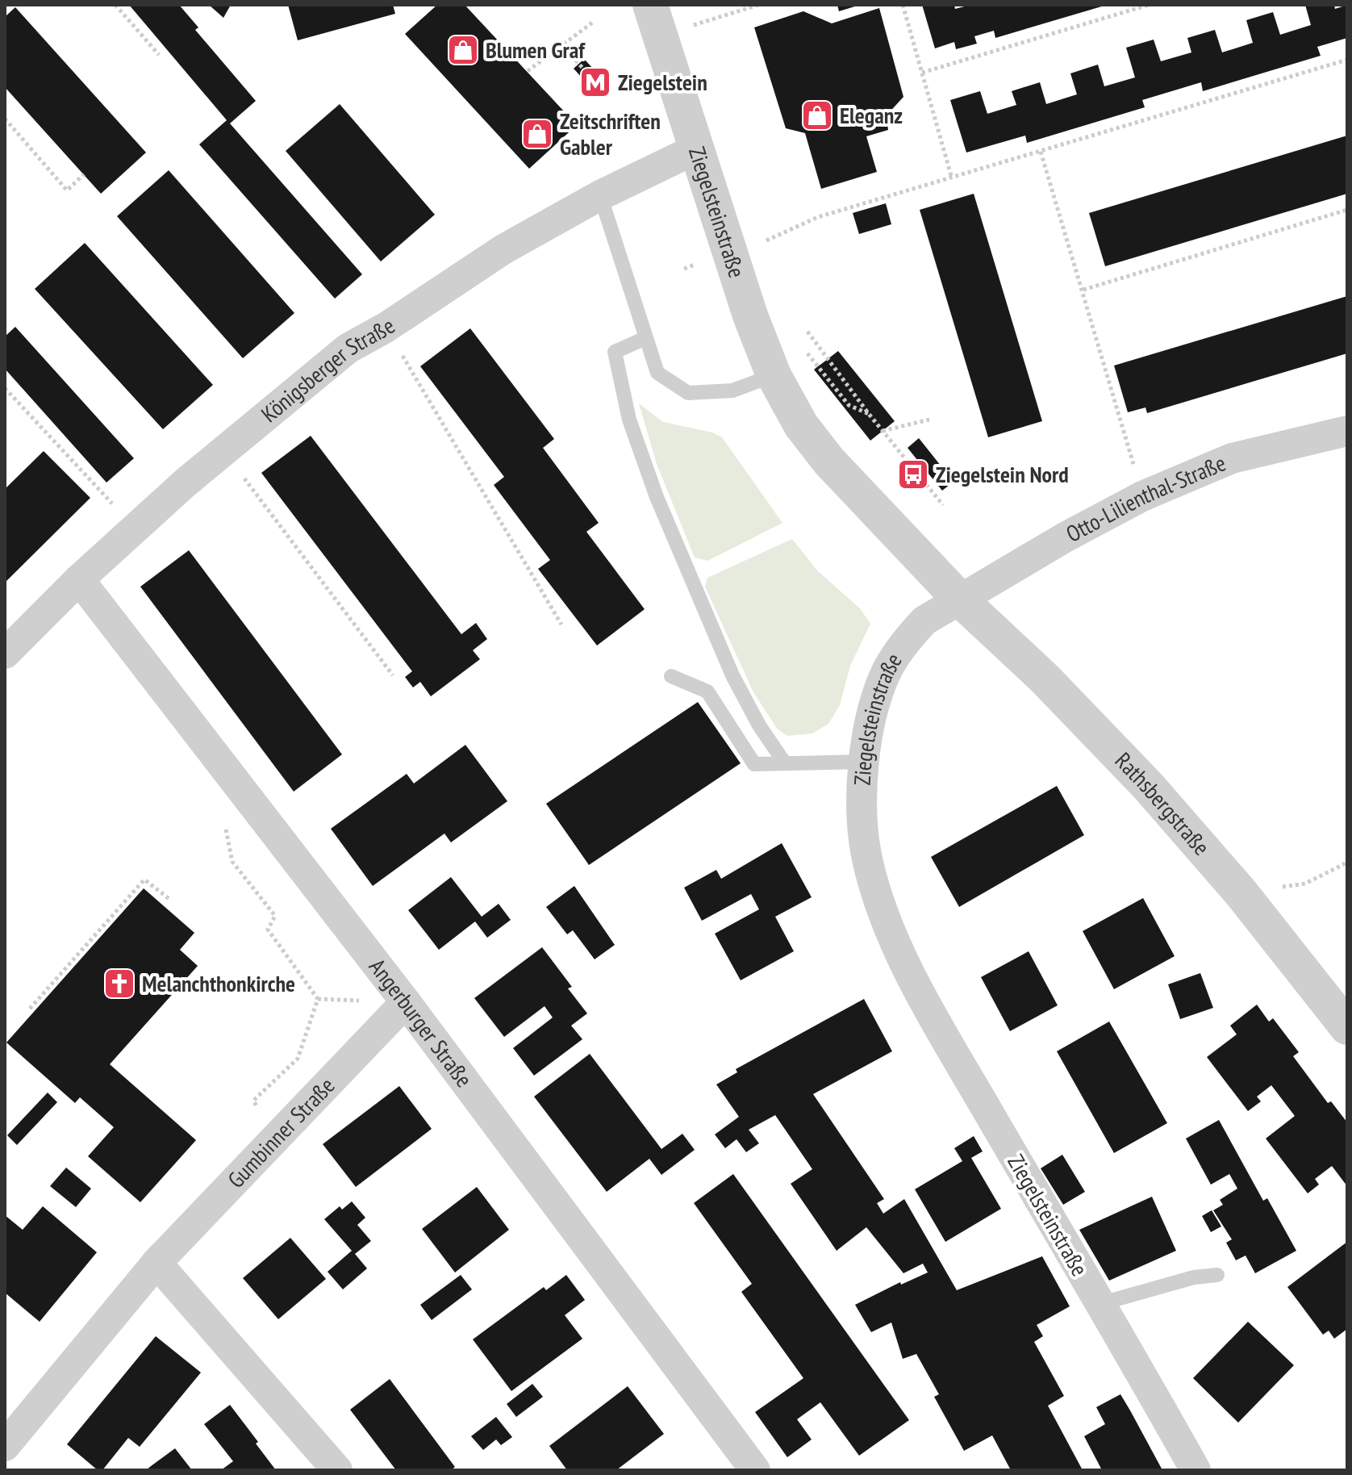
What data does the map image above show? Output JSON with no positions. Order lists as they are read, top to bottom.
{
  "streets": {
    "street": [
      "Ziegelsteinstraße",
      "Königsberger Straße",
      "Otto-Lilienthal-Straße",
      "Rathsbergstraße",
      "Angerburger Straße",
      "Gumbinner Straße"
    ]
  },
  "crossings": [
    ["Ziegelsteinstraße", "Königsberger Straße"],
    ["Ziegelsteinstraße", "Otto-Lilienthal-Straße"],
    ["Ziegelsteinstraße", "Rathsbergstraße"],
    ["Königsberger Straße", "Angerburger Straße"],
    ["Otto-Lilienthal-Straße", "Rathsbergstraße"],
    ["Angerburger Straße", "Gumbinner Straße"]
  ],
  "places": {
    "shop": ["Blumen Graf", "Eleganz", "Zeitschriften Gabler"],
    "metro station": ["Ziegelstein"],
    "bus stop": ["Ziegelstein Nord"],
    "church": ["Melanchthonkirche"]
  }
}
